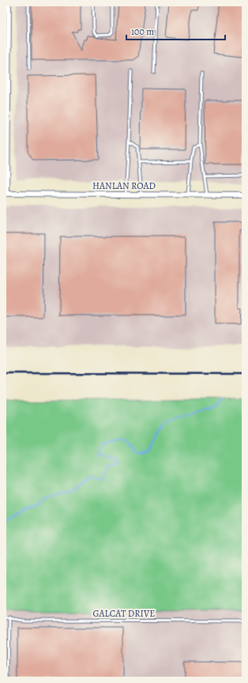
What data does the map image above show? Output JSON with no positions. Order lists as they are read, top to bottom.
{
  "streets": {
    "street": ["HANLAN ROAD"],
    "lane": ["GALCAT DRIVE"]
  },
  "scale_bar": "100 m"
}
